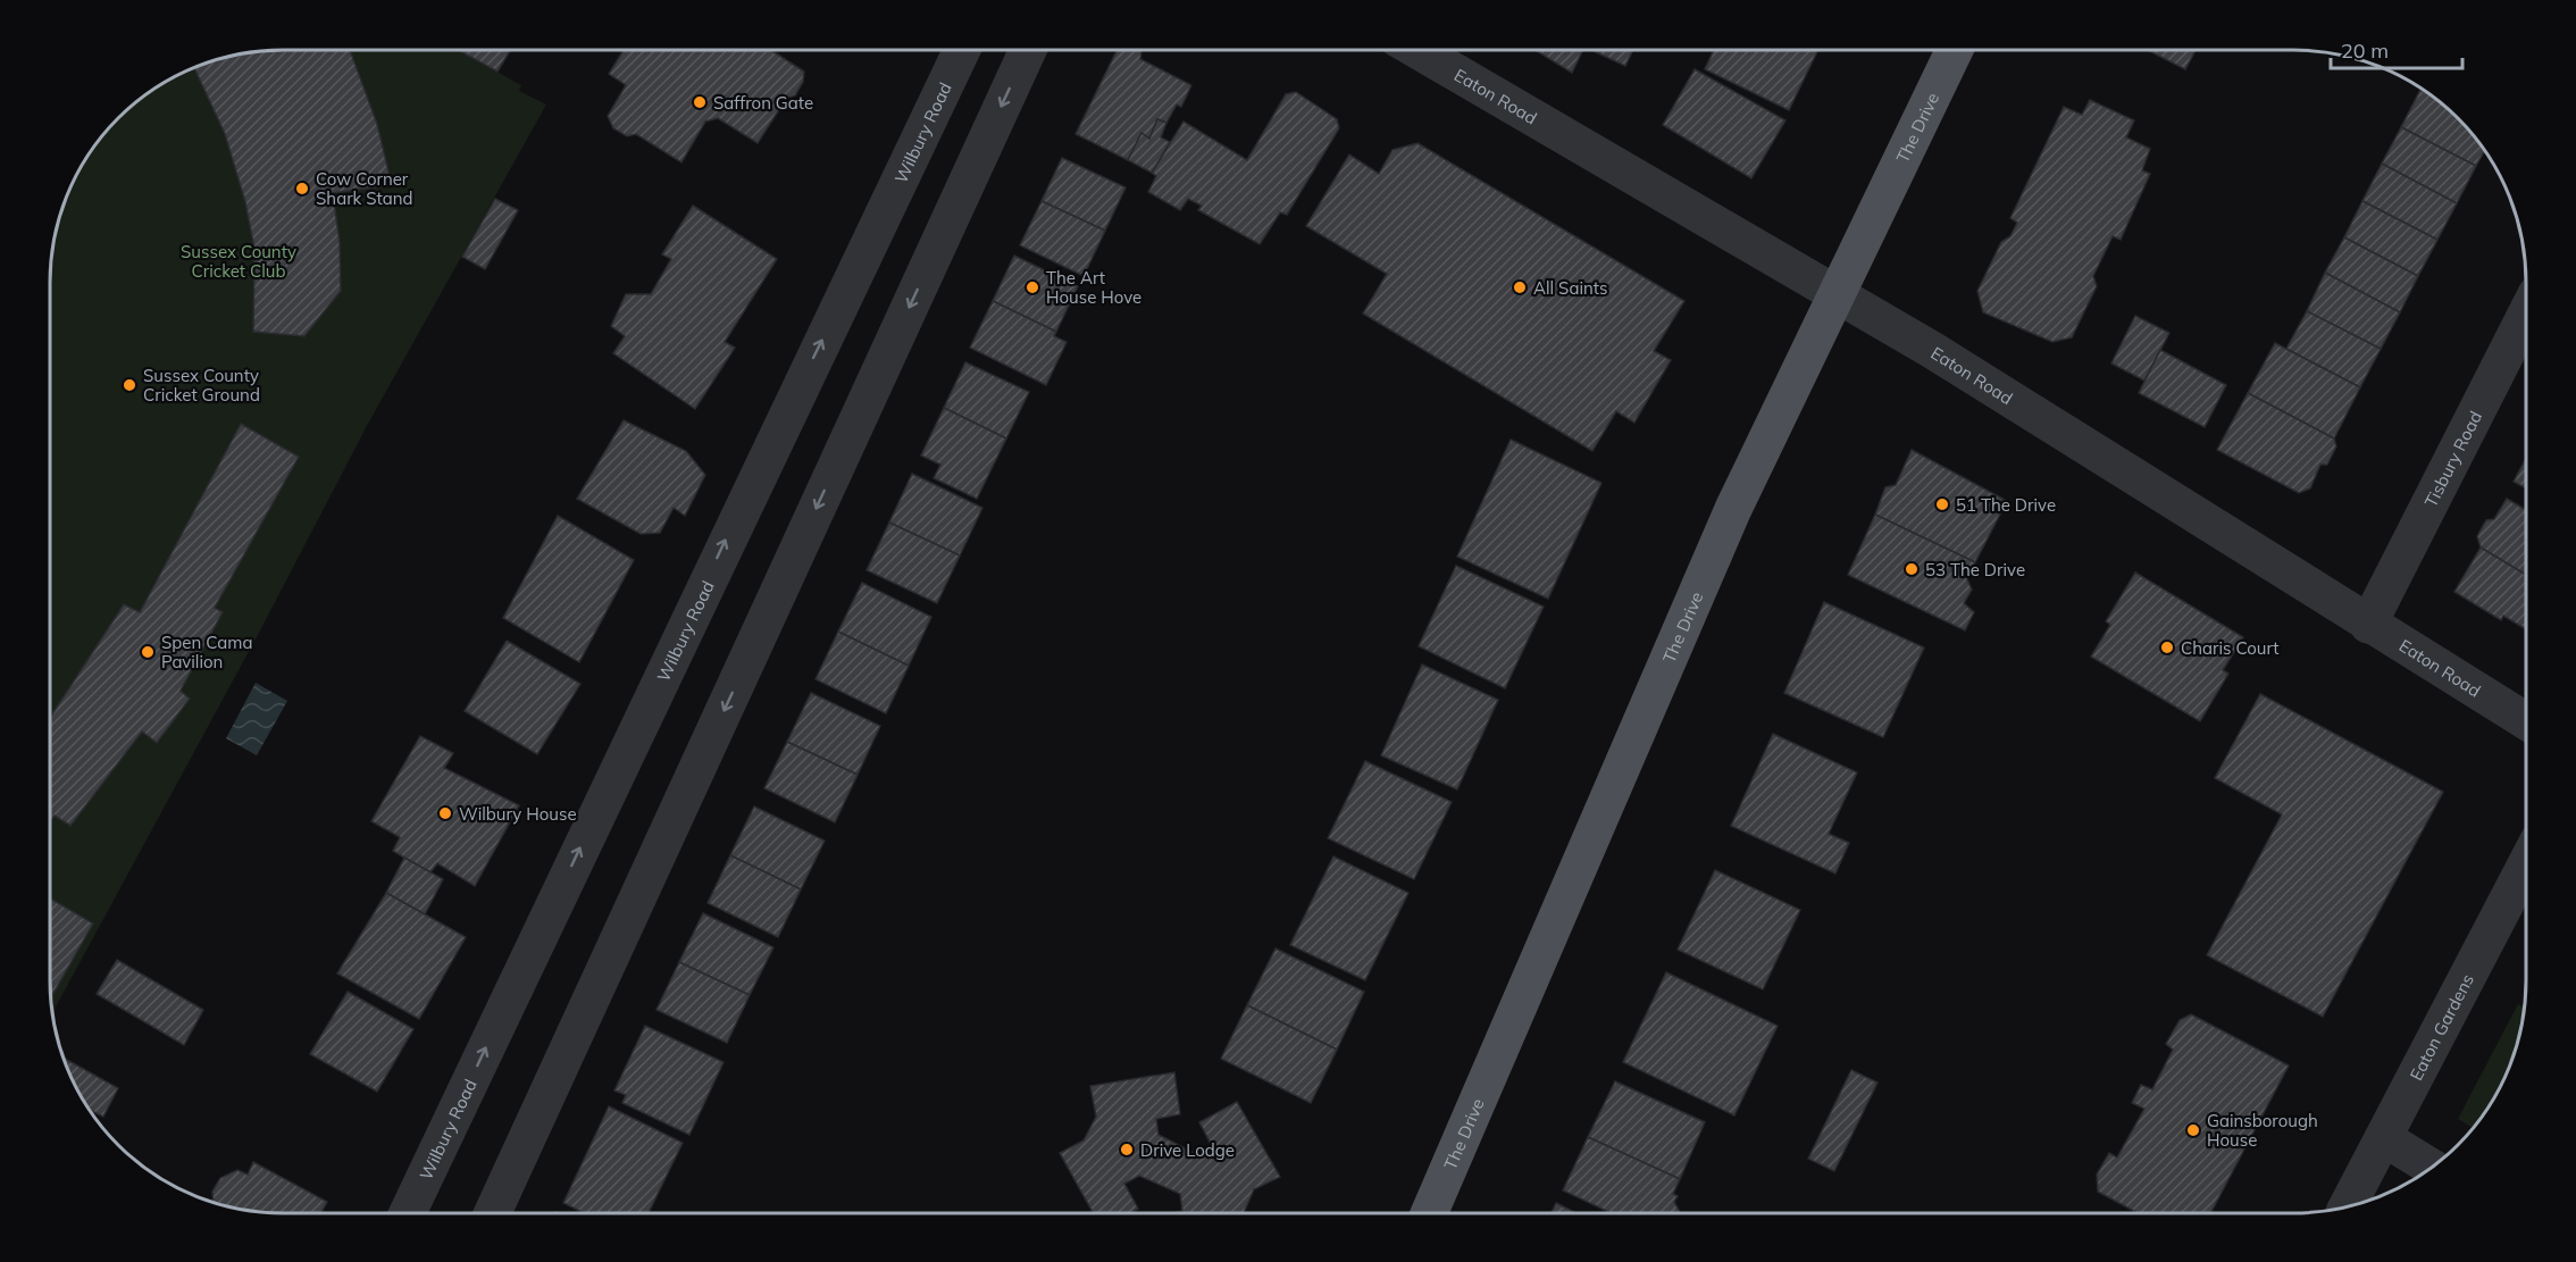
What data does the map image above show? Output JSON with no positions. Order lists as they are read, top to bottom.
{
  "streets": {
    "main road": ["The Drive"],
    "street": [
      "Eaton Road",
      "Wilbury Road",
      "Tisbury Road",
      "Eaton Gardens"
    ]
  },
  "crossings": [
    ["Eaton Road", "The Drive"],
    ["Eaton Road", "Tisbury Road"]
  ],
  "parks": ["Sussex County Cricket Club"],
  "places": [
    "Saffron Gate",
    "Cow Corner Shark Stand",
    "The Art House Hove",
    "All Saints",
    "Sussex County Cricket Ground",
    "51 The Drive",
    "53 The Drive",
    "Charis Court",
    "Spen Cama Pavilion",
    "Wilbury House",
    "Gainsborough House",
    "Drive Lodge"
  ],
  "scale_bar": "20 m"
}
